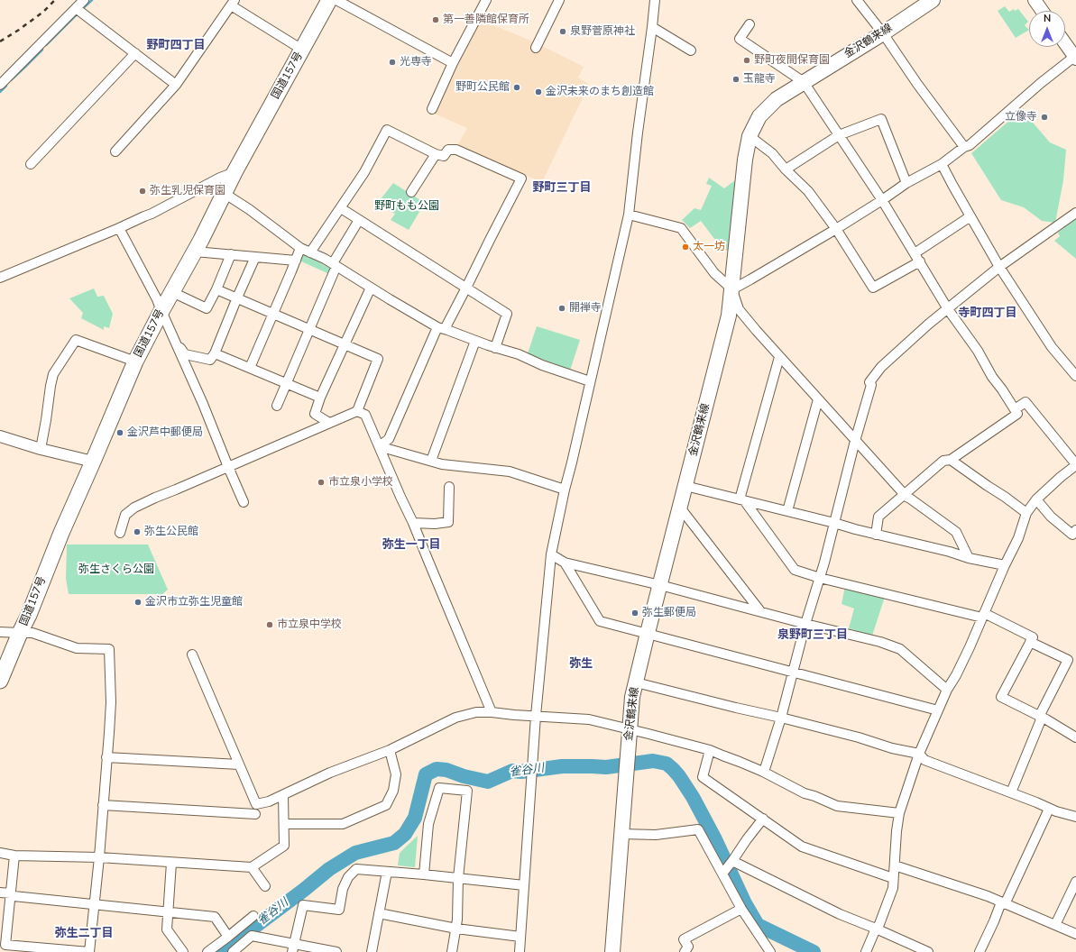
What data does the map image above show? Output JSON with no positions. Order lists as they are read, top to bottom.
{
  "streets": {
    "highway": ["国道157号"],
    "main road": ["金沢鶴来線"]
  },
  "districts": [
    "野町四丁目",
    "野町三丁目",
    "寺町四丁目",
    "弥生一丁目",
    "泉野町三丁目",
    "弥生",
    "弥生二丁目"
  ],
  "water": ["雀谷川"],
  "parks": ["野町もも公園", "弥生さくら公園"],
  "places": [
    "第一善隣館保育所",
    "泉野菅原神社",
    "野町夜間保育園",
    "光専寺",
    "玉龍寺",
    "野町公民館",
    "金沢未来のまち創造館",
    "立像寺",
    "弥生乳児保育園",
    "太一坊",
    "開禅寺",
    "金沢芦中郵便局",
    "市立泉小学校",
    "弥生公民館",
    "金沢市立弥生児童館",
    "弥生郵便局",
    "市立泉中学校"
  ],
  "north": "top"
}
